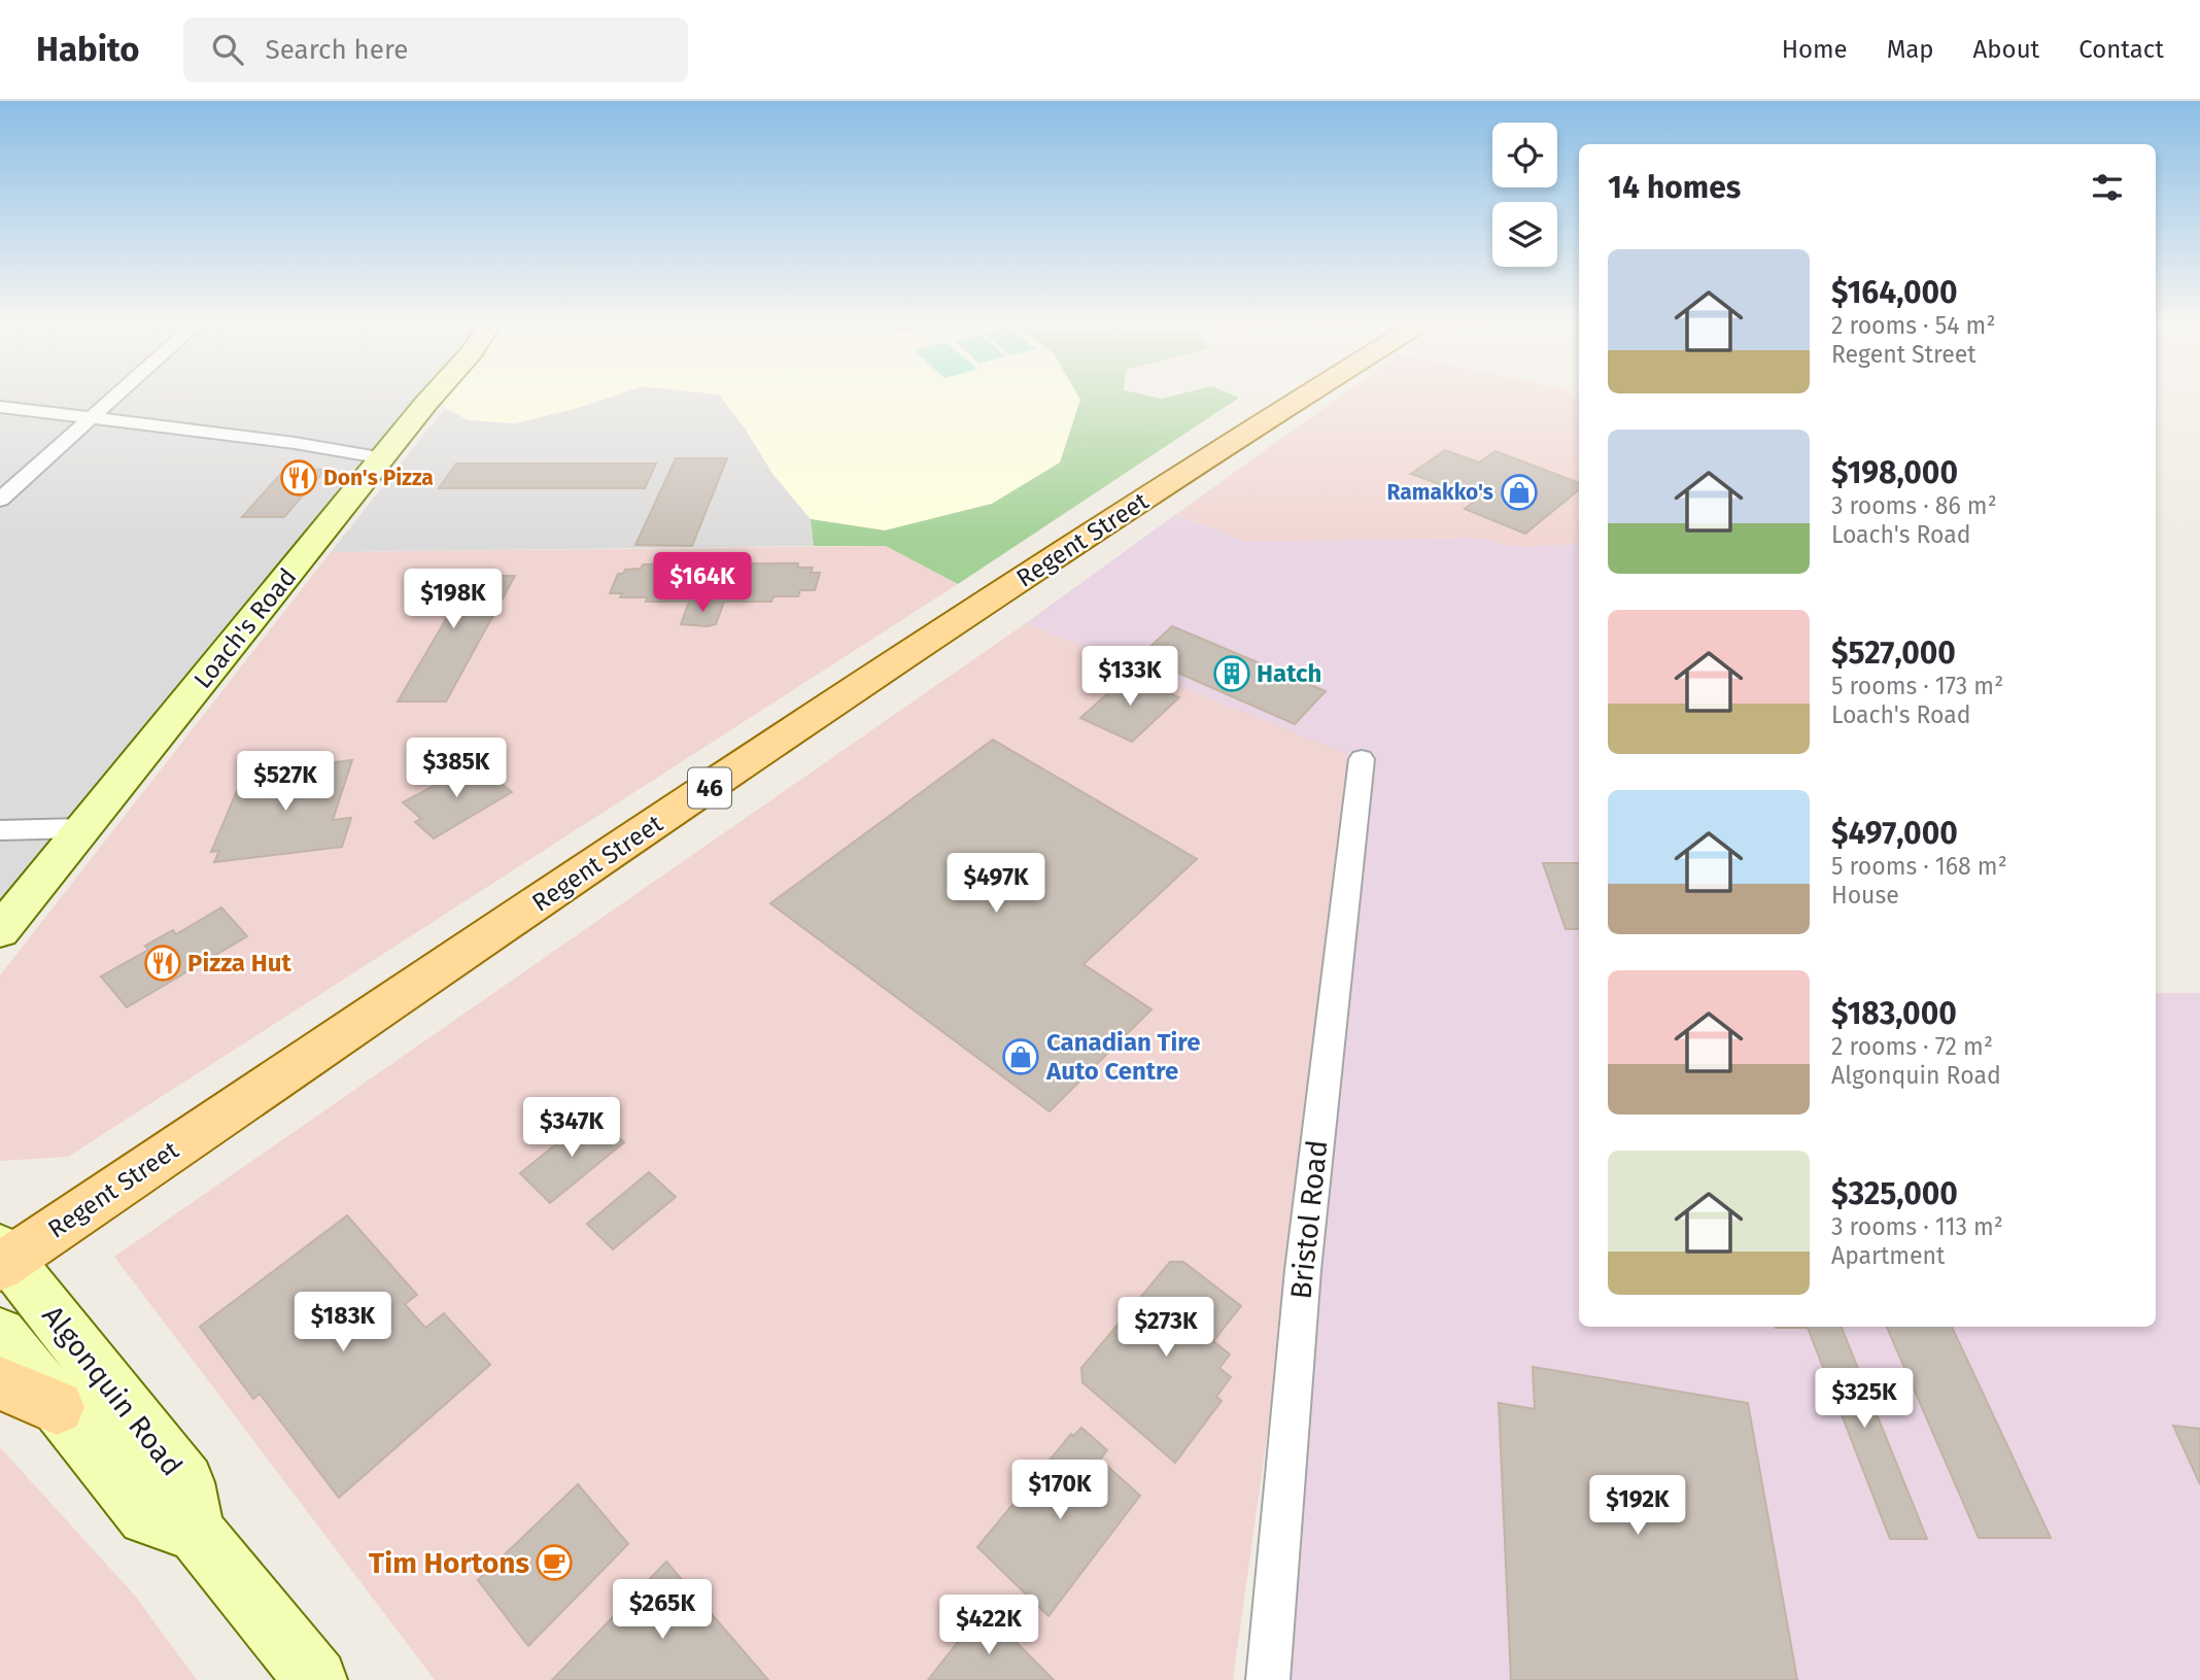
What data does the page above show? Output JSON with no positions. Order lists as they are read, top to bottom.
{
  "streets": {
    "main road": ["Regent Street", "46"],
    "street": ["Loach's Road", "Bristol Road", "Algonquin Road"]
  },
  "crossings": [
    ["Regent Street", "Algonquin Road"]
  ],
  "places": {
    "restaurant": ["Don's Pizza", "Pizza Hut"],
    "shop": ["Ramakko's", "Canadian Tire Auto Centre"],
    "building": ["Hatch"],
    "cafe": ["Tim Hortons"]
  },
  "page": {
    "header": "Habito",
    "search": "Search here",
    "nav": [
      "Home",
      "Map",
      "About",
      "Contact"
    ],
    "heading": "14 homes",
    "list": [
      {
        "name": "$164,000",
        "note": "2 rooms · 54 m² · Regent Street"
      },
      {
        "name": "$198,000",
        "note": "3 rooms · 86 m² · Loach's Road"
      },
      {
        "name": "$527,000",
        "note": "5 rooms · 173 m² · Loach's Road"
      },
      {
        "name": "$497,000",
        "note": "5 rooms · 168 m² · House"
      },
      {
        "name": "$183,000",
        "note": "2 rooms · 72 m² · Algonquin Road"
      },
      {
        "name": "$325,000",
        "note": "3 rooms · 113 m² · Apartment"
      }
    ],
    "price": [
      "$164K",
      "$198K",
      "$133K",
      "$385K",
      "$527K",
      "$497K",
      "$347K",
      "$183K",
      "$273K",
      "$325K",
      "$170K",
      "$192K",
      "$265K",
      "$422K"
    ]
  }
}
